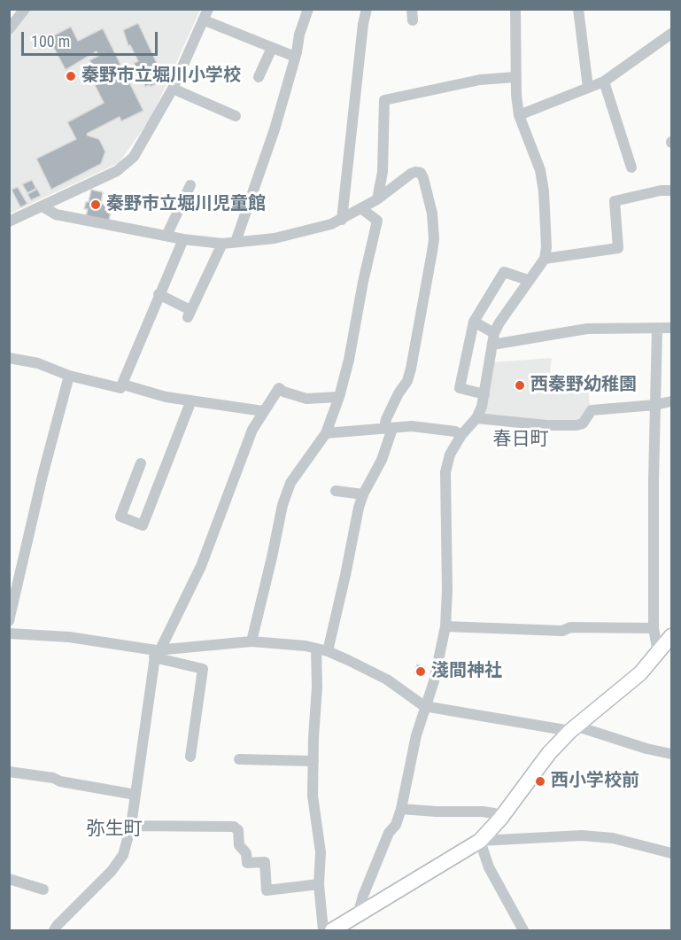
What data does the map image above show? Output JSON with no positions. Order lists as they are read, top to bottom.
{
  "districts": ["春日町", "弥生町"],
  "places": [
    "秦野市立堀川小学校",
    "秦野市立堀川児童館",
    "西秦野幼稚園",
    "淺間神社",
    "西小学校前"
  ],
  "scale_bar": "100 m"
}
